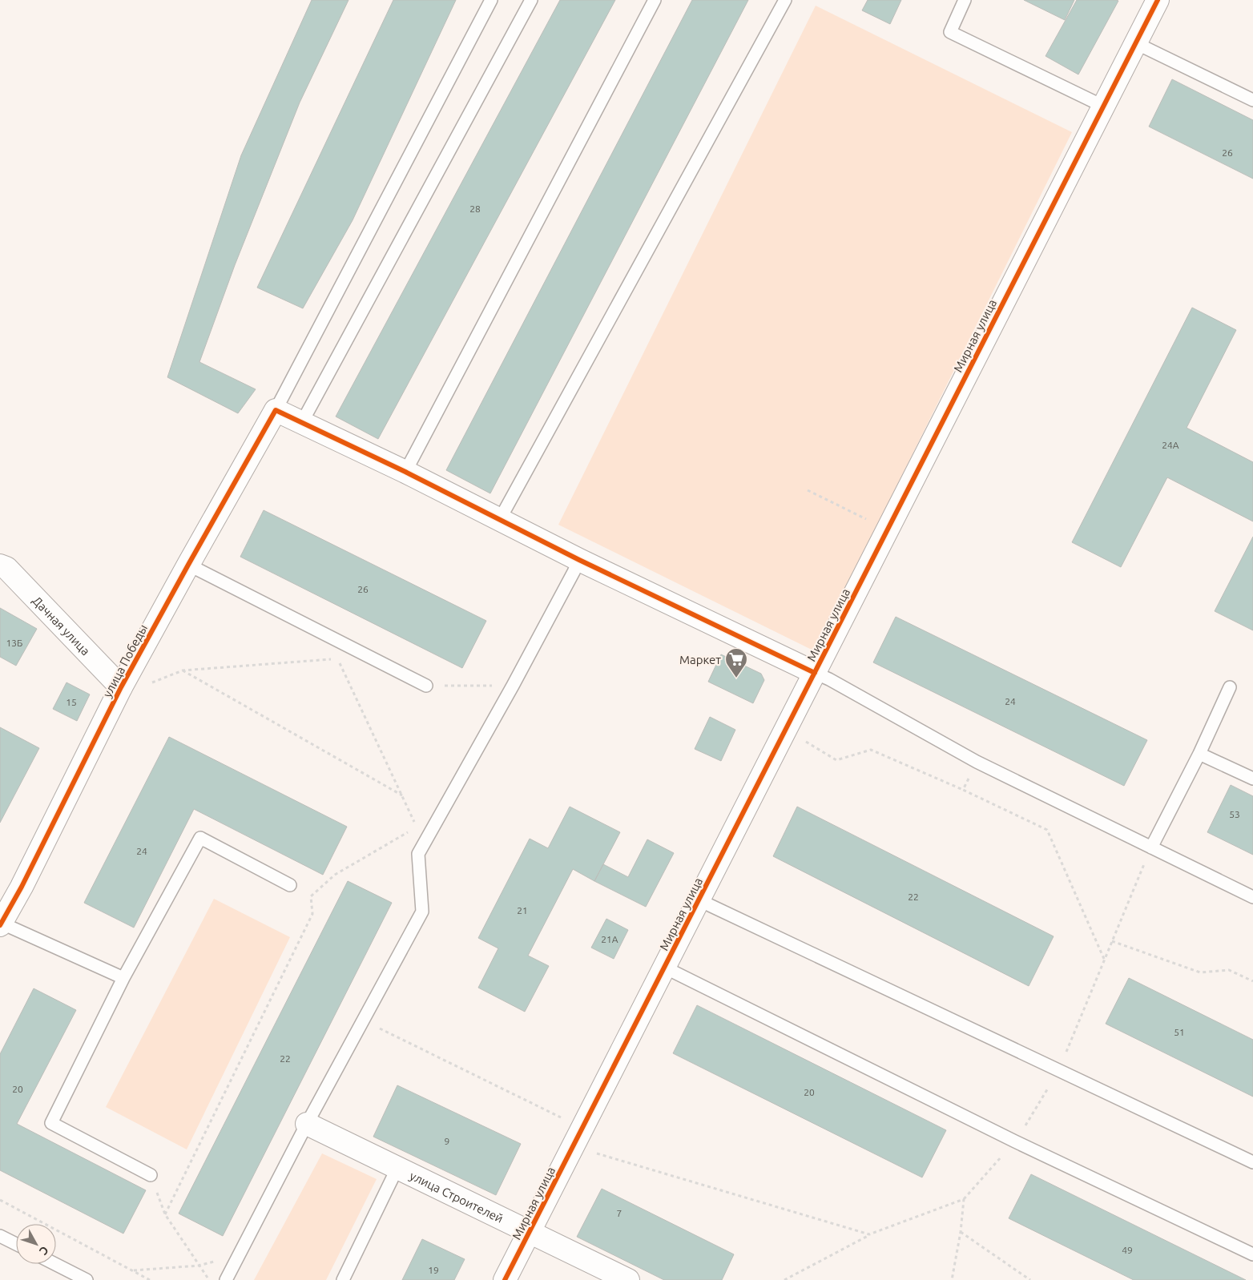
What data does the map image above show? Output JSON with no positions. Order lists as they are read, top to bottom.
{
  "streets": {
    "street": [
      "Мирная улица",
      "Дачная улица",
      "улица Победы",
      "улица Строителей"
    ]
  },
  "crossings": [
    ["Мирная улица", "улица Строителей"],
    ["Дачная улица", "улица Победы"]
  ],
  "places": {
    "supermarket": ["Маркет"]
  },
  "house_numbers": [
    "26",
    "28",
    "24А",
    "26",
    "13Б",
    "24",
    "15",
    "53",
    "24",
    "22",
    "21",
    "21А",
    "51",
    "22",
    "20",
    "20",
    "9",
    "7",
    "49",
    "19"
  ],
  "north": "bottom right"
}
